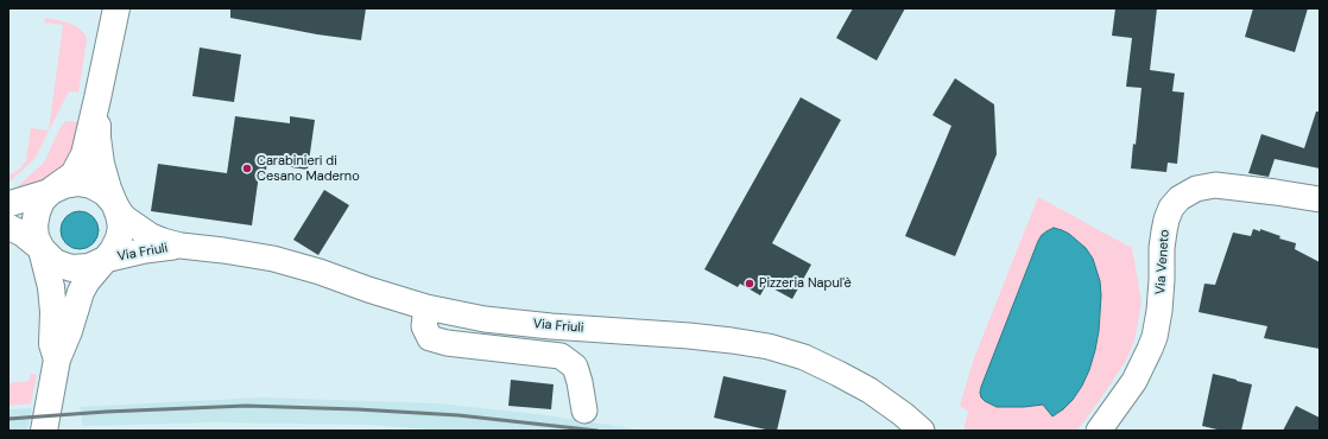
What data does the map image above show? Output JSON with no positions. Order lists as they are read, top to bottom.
{
  "streets": {
    "street": ["Via Friuli", "Via Veneto"]
  },
  "places": ["Carabinieri di Cesano Maderno", "Pizzeria Napul'è"]
}
